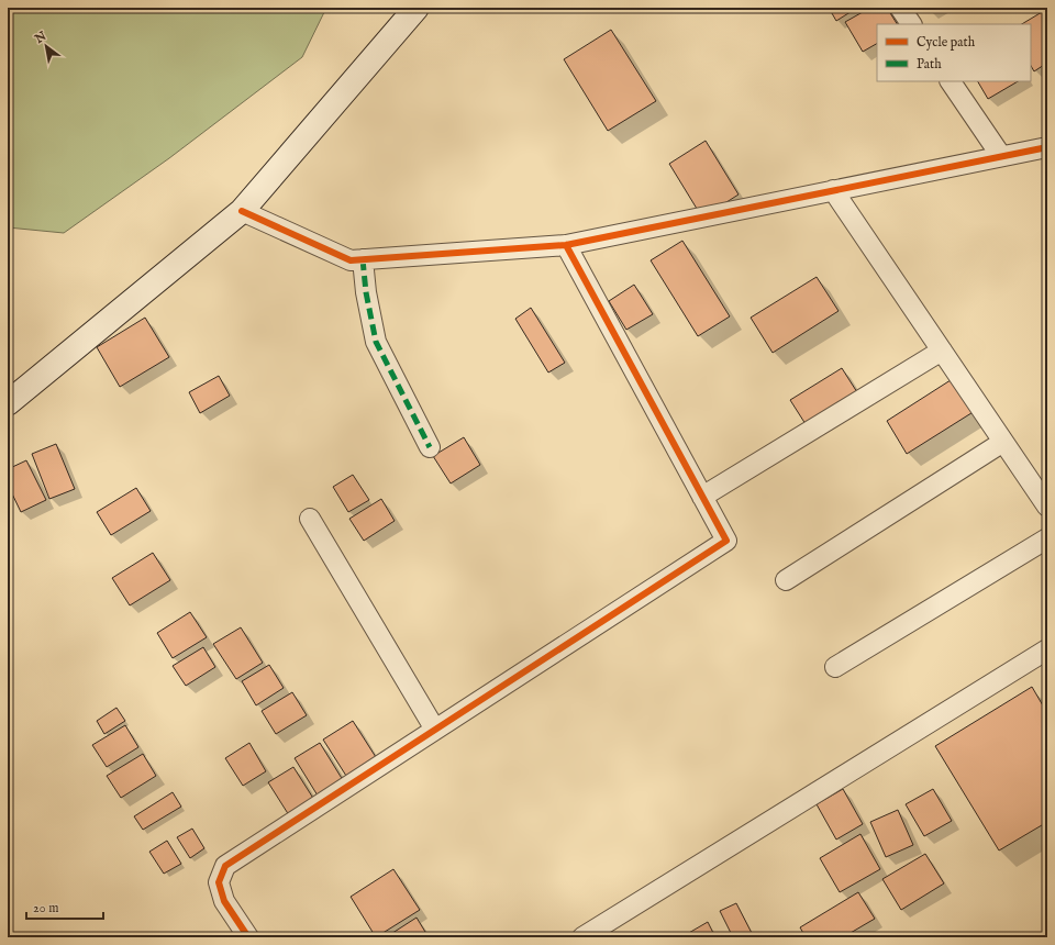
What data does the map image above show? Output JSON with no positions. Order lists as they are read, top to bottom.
{
  "legend": ["Cycle path", "Path"],
  "scale_bar": "20 m",
  "north": "top left"
}
